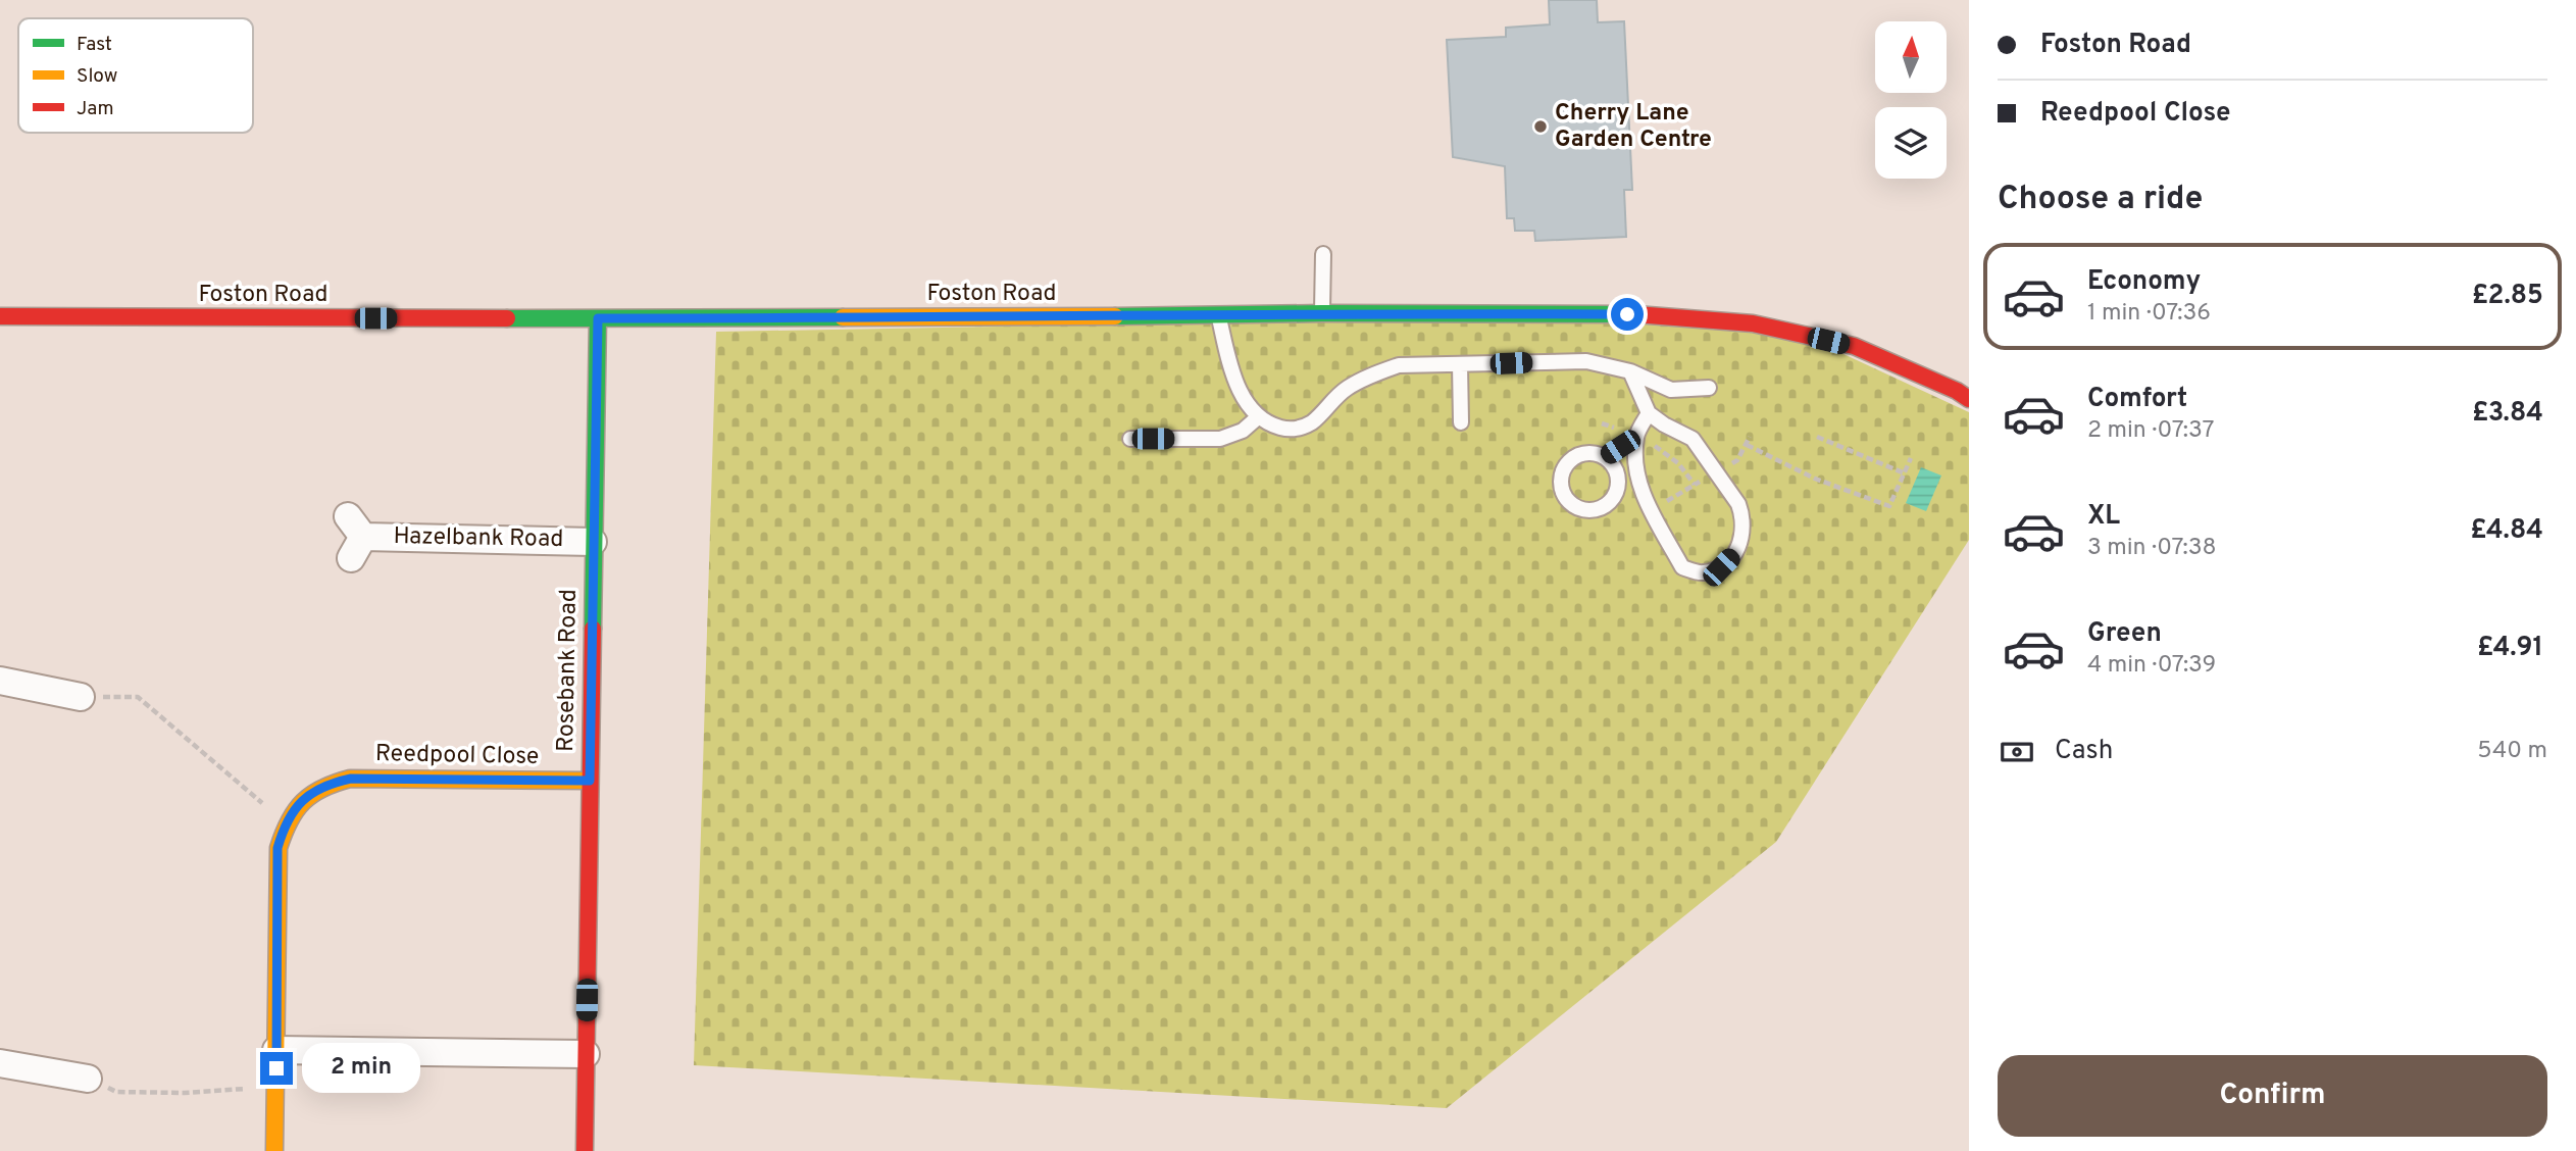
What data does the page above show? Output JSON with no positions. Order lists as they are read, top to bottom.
{
  "streets": {
    "street": [
      "Foston Road",
      "Hazelbank Road",
      "Rosebank Road",
      "Reedpool Close"
    ]
  },
  "crossings": [
    ["Foston Road", "Rosebank Road"],
    ["Hazelbank Road", "Rosebank Road"],
    ["Rosebank Road", "Reedpool Close"]
  ],
  "places": ["Cherry Lane Garden Centre"],
  "legend": ["Fast", "Slow", "Jam"],
  "north": "top",
  "page": {
    "banner": ["Foston Road", "Reedpool Close"],
    "heading": "Choose a ride",
    "list": [
      {
        "name": "Economy",
        "note": "1 min · 07:36",
        "value": "£2.85"
      },
      {
        "name": "Comfort",
        "note": "2 min · 07:37",
        "value": "£3.84"
      },
      {
        "name": "XL",
        "note": "3 min · 07:38",
        "value": "£4.84"
      },
      {
        "name": "Green",
        "note": "4 min · 07:39",
        "value": "£4.91"
      }
    ],
    "pay": ["Cash", "540 m"],
    "buttons": "Confirm",
    "bubble": "2 min"
  }
}
